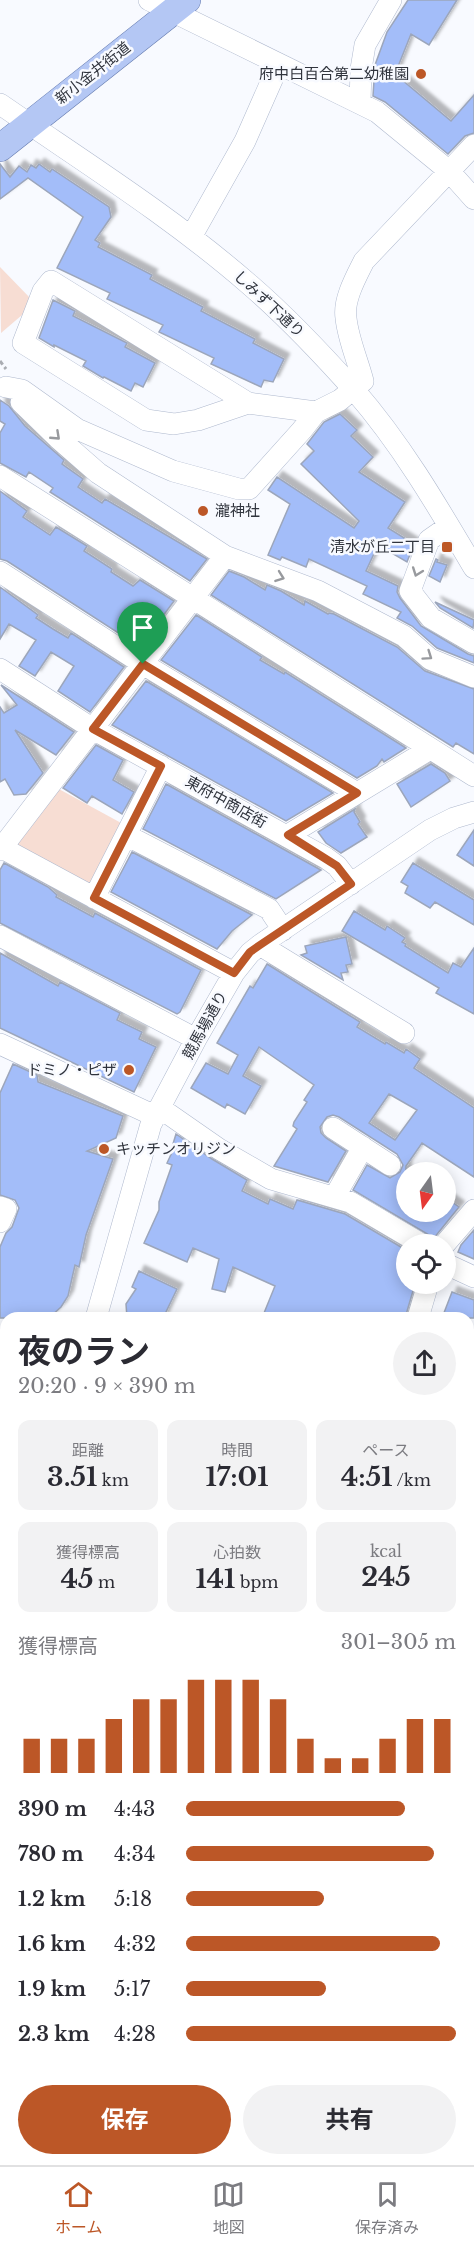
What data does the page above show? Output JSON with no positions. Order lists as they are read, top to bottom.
{
  "streets": {
    "main road": ["新小金井街道"],
    "street": ["しみず下通り", "東府中商店街", "競馬場通り"]
  },
  "crossings": [
    ["新小金井街道", "しみず下通り"],
    ["東府中商店街", "競馬場通り"]
  ],
  "places": {
    "other": [
      "府中白百合第二幼稚園",
      "瀧神社",
      "ドミノ・ピザ",
      "キッチンオリジン"
    ],
    "transit": ["清水が丘二丁目"]
  },
  "north": "bottom",
  "page": {
    "heading": ["夜のラン", "20:20 · 9 × 390 m"],
    "stats": [
      ["距離", "3.51 km"],
      ["時間", "17:01"],
      ["ペース", "4:51 /km"],
      ["獲得標高", "45 m"],
      ["心拍数", "141 bpm"],
      ["kcal", "245"]
    ],
    "chart": ["獲得標高", "301–305 m"],
    "list": [
      {
        "name": "390 m",
        "note": "4:43"
      },
      {
        "name": "780 m",
        "note": "4:34"
      },
      {
        "name": "1.2 km",
        "note": "5:18"
      },
      {
        "name": "1.6 km",
        "note": "4:32"
      },
      {
        "name": "1.9 km",
        "note": "5:17"
      },
      {
        "name": "2.3 km",
        "note": "4:28"
      }
    ],
    "buttons": ["保存", "共有"],
    "tabs": ["ホーム", "地図", "保存済み"]
  }
}
